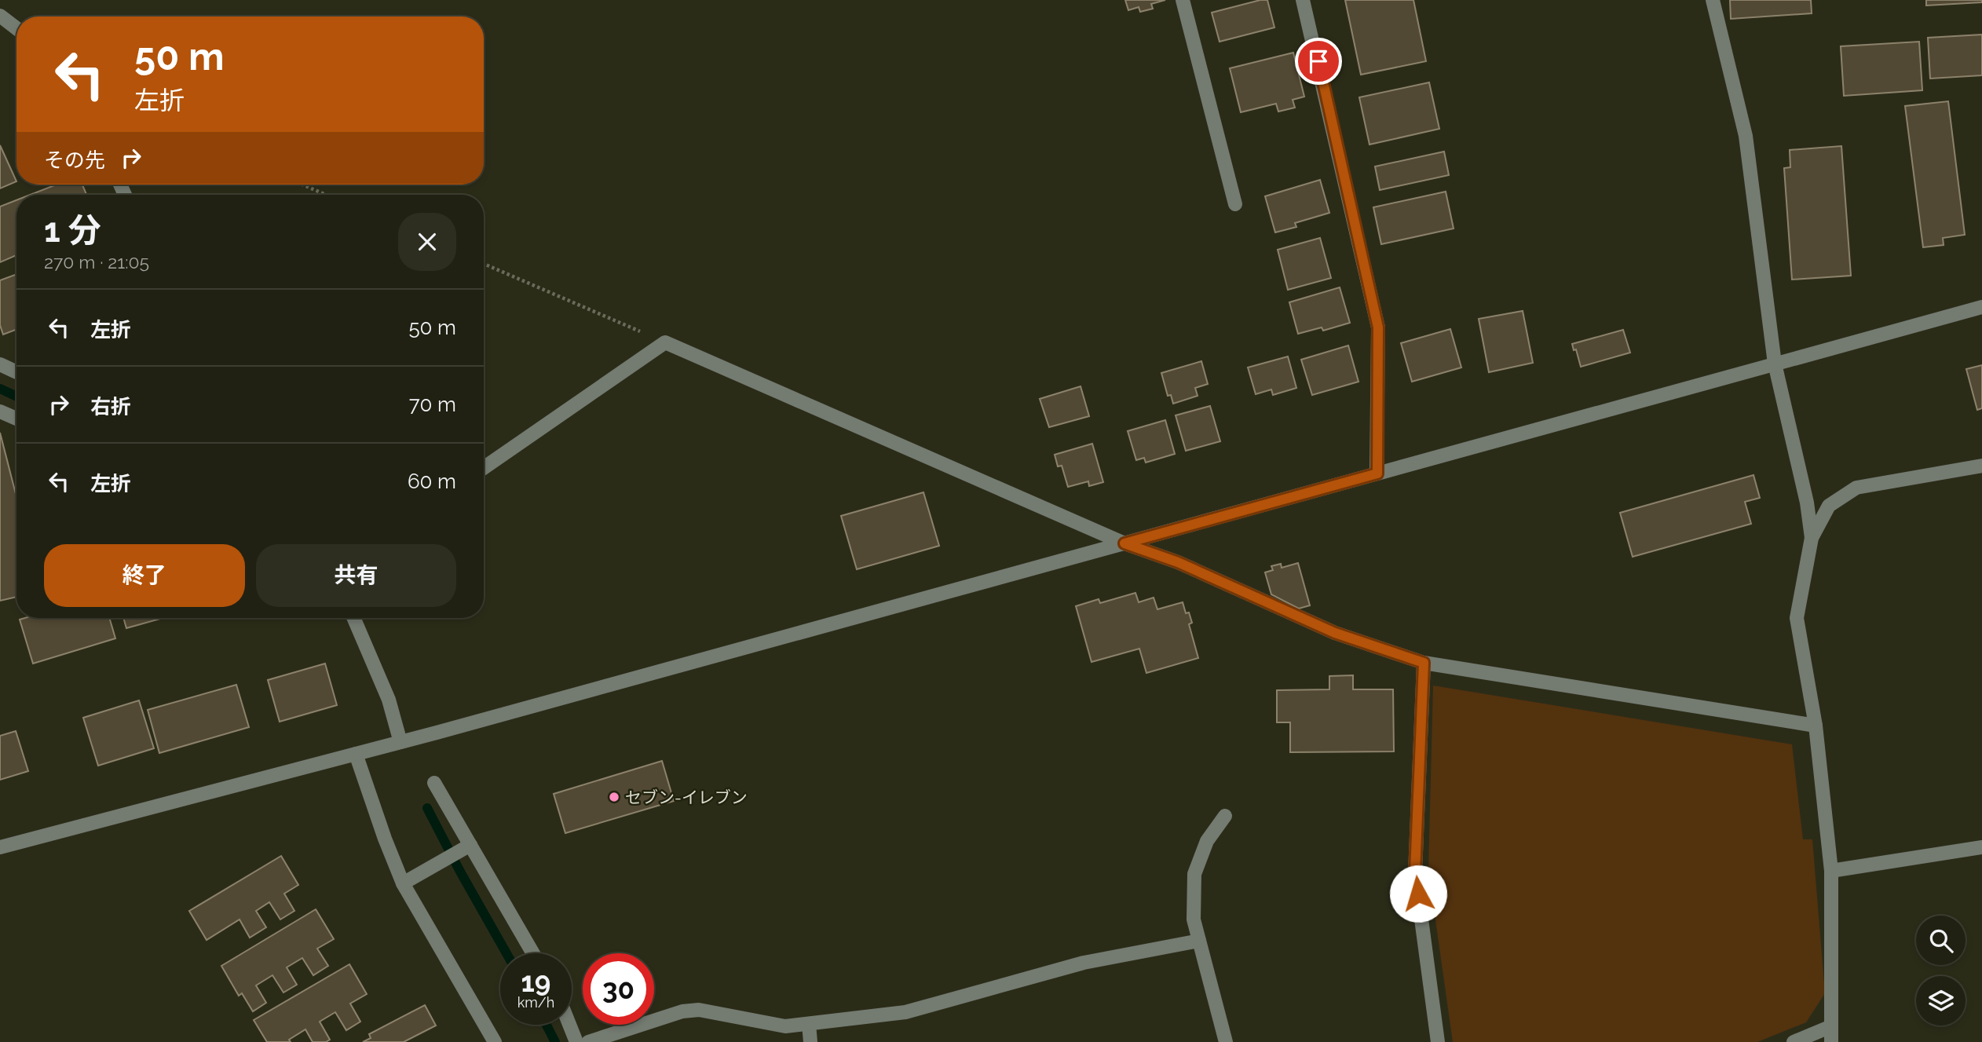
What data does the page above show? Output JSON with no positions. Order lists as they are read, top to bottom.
{
  "places": ["セブン-イレブン"],
  "page": {
    "turn": ["50 m", "左折"],
    "then": "その先",
    "heading": ["1 分", "270 m · 21:05"],
    "list": [
      {
        "name": "左折",
        "value": "50 m"
      },
      {
        "name": "右折",
        "value": "70 m"
      },
      {
        "name": "左折",
        "value": "60 m"
      }
    ],
    "buttons": ["終了", "共有"],
    "speed": "19 km/h",
    "limit": "30"
  }
}
